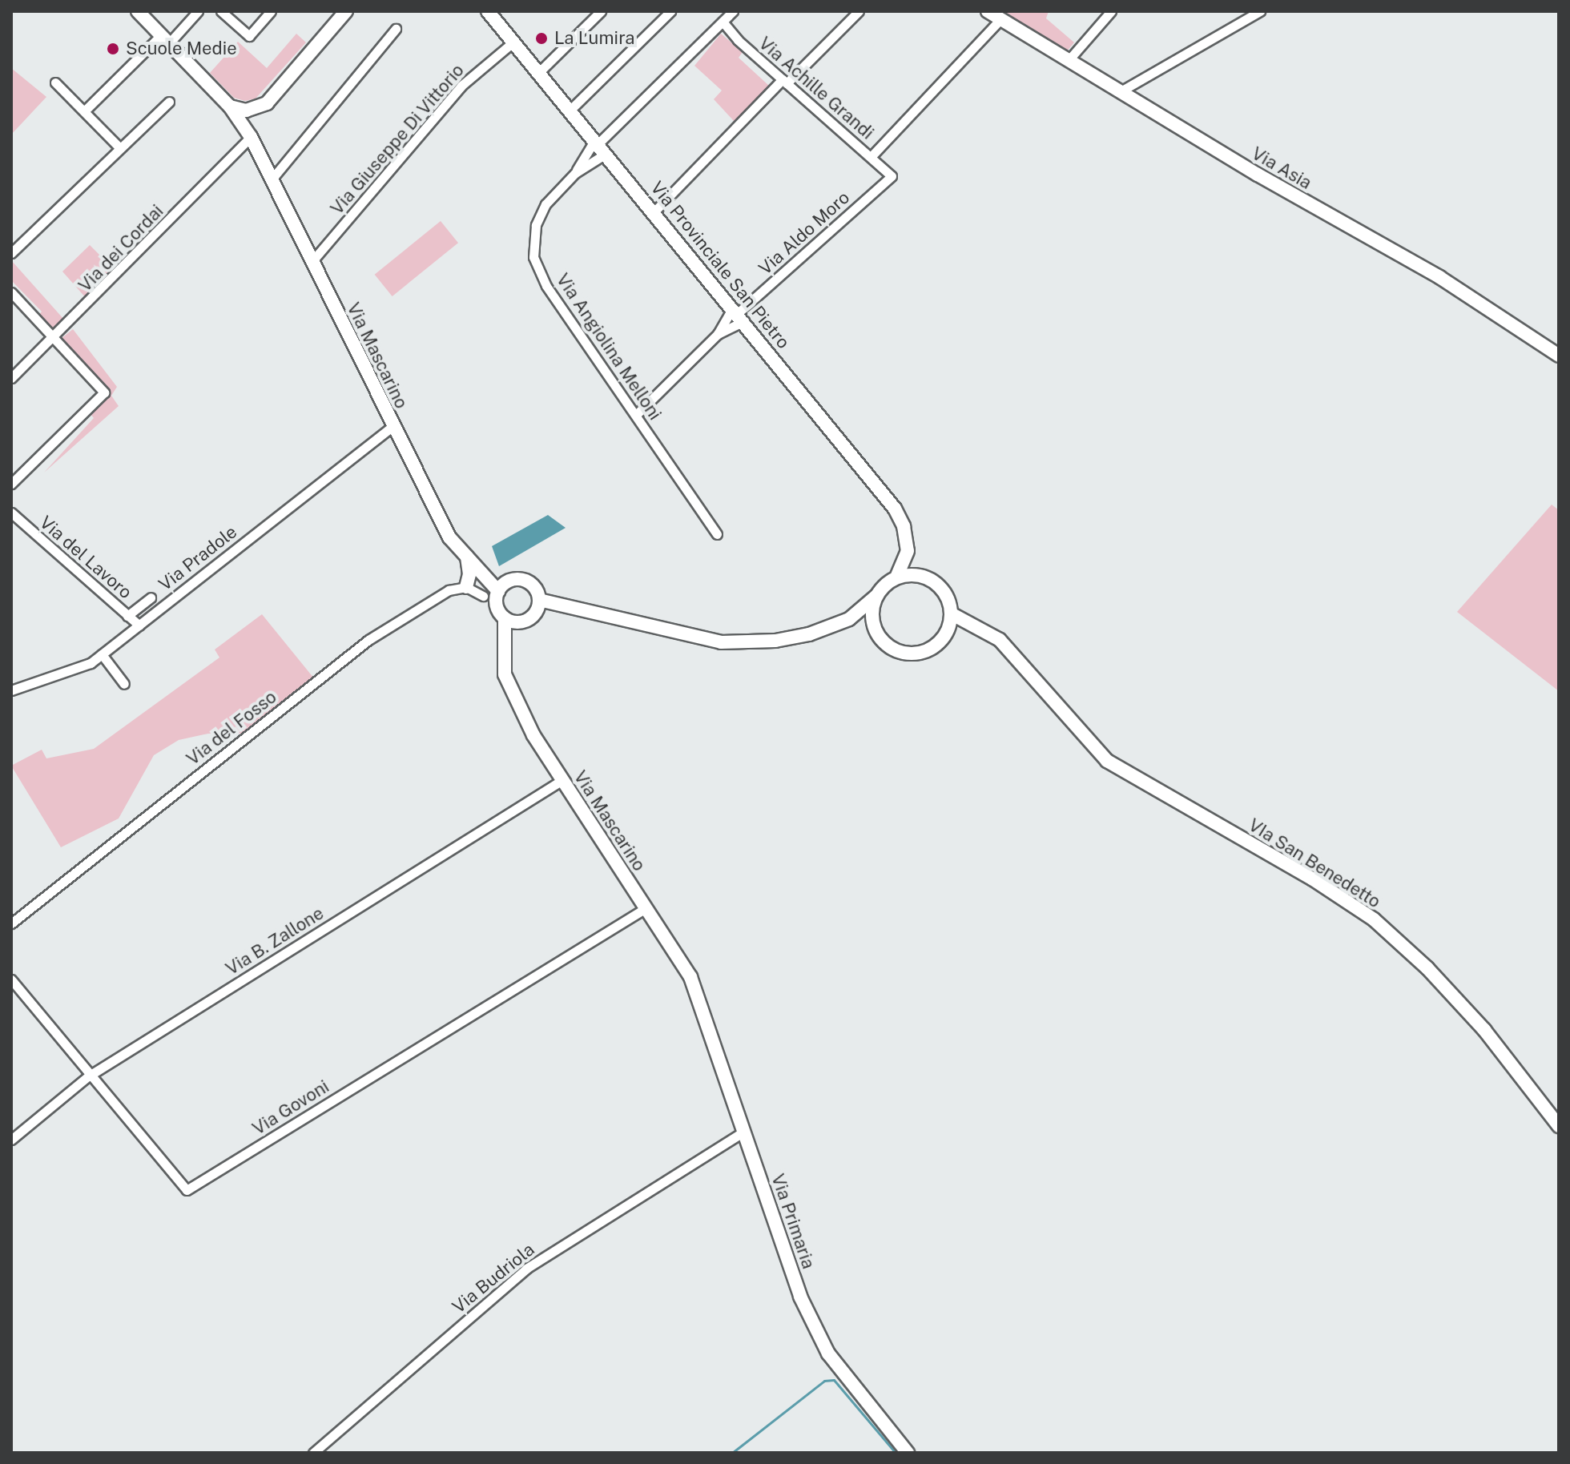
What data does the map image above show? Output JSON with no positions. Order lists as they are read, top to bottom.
{
  "streets": {
    "street": [
      "Via Achille Grandi",
      "Via Giuseppe Di Vittorio",
      "Via Asia",
      "Via Aldo Moro",
      "Via dei Cordai",
      "Via Provinciale San Pietro",
      "Via Angiolina Melloni",
      "Via Mascarino",
      "Via del Lavoro",
      "Via Pradole",
      "Via del Fosso",
      "VIa San Benedetto",
      "Via B. Zallone",
      "Via Govoni",
      "Via Primaria",
      "Via Budriola"
    ]
  },
  "crossings": [
    ["Via Achille Grandi", "Via Aldo Moro"],
    ["Via Giuseppe Di Vittorio", "Via Provinciale San Pietro"],
    ["Via Giuseppe Di Vittorio", "Via Mascarino"],
    ["Via Aldo Moro", "Via Provinciale San Pietro"],
    ["Via dei Cordai", "Via Mascarino"],
    ["Via Provinciale San Pietro", "Via Angiolina Melloni"],
    ["Via Mascarino", "Via Pradole"],
    ["Via Mascarino", "Via B. Zallone"],
    ["Via Mascarino", "Via Govoni"],
    ["Via Mascarino", "Via Primaria"],
    ["Via del Lavoro", "Via Pradole"],
    ["Via B. Zallone", "Via Govoni"],
    ["Via Primaria", "Via Budriola"]
  ],
  "places": ["La Lumira", "Scuole Medie"]
}
